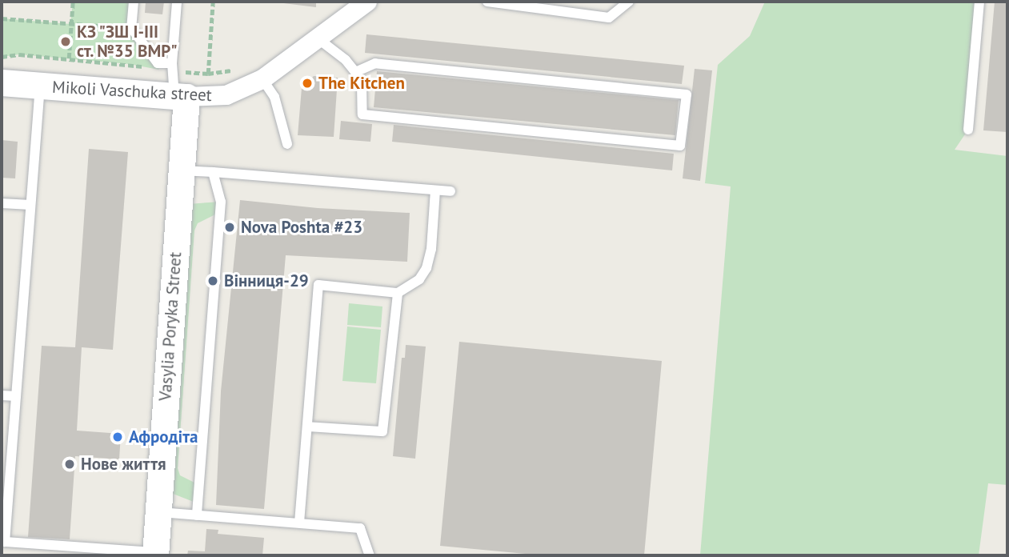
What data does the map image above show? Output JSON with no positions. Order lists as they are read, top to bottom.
{
  "streets": {
    "street": ["Mikoli Vaschuka street", "Vasylia Poryka Street"]
  },
  "crossings": [
    ["Mikoli Vaschuka street", "Vasylia Poryka Street"]
  ],
  "places": [
    "КЗ \"ЗШ І-ІІІ ст. №35 ВМР\"",
    "The Kitchen",
    "Nova Poshta #23",
    "Вінниця-29",
    "Афродіта",
    "Нове життя"
  ]
}
